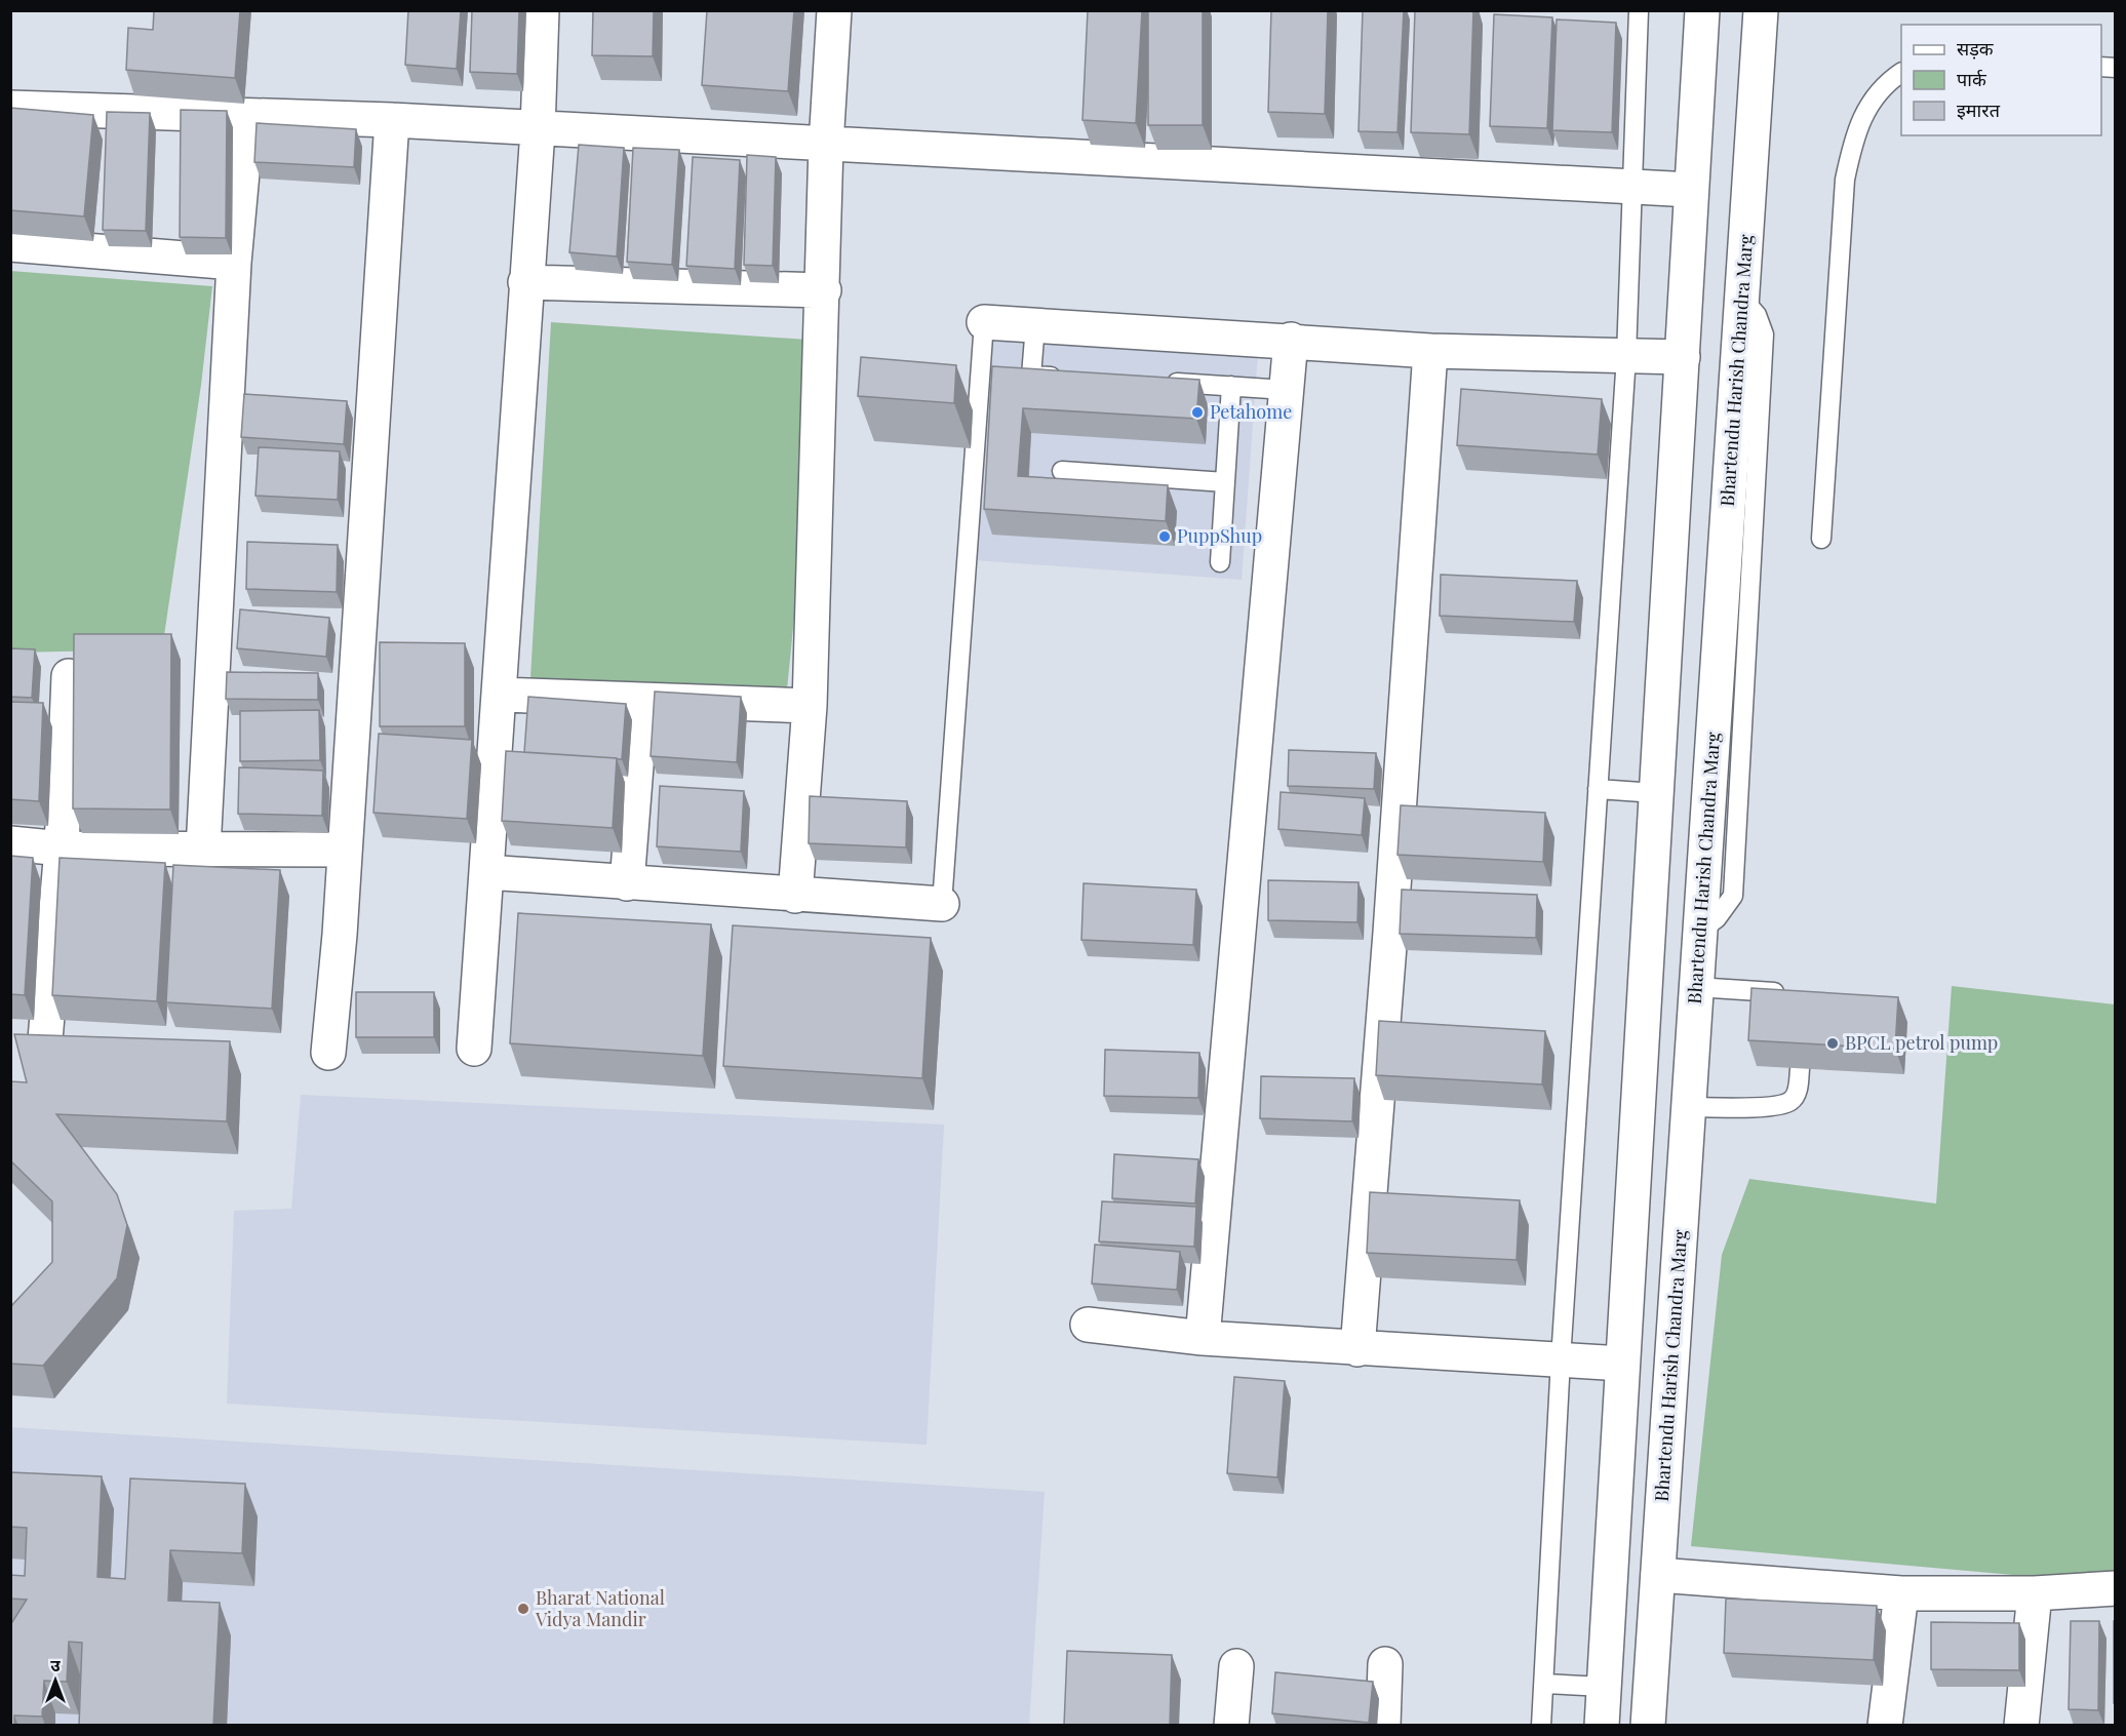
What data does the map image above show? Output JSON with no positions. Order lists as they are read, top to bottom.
{
  "streets": {
    "street": ["Bhartendu Harish Chandra Marg"]
  },
  "places": [
    "Petahome",
    "PuppShup",
    "BPCL petrol pump",
    "Bharat National Vidya Mandir"
  ],
  "legend": ["सड़क", "पार्क", "इमारत"],
  "north": "top"
}
